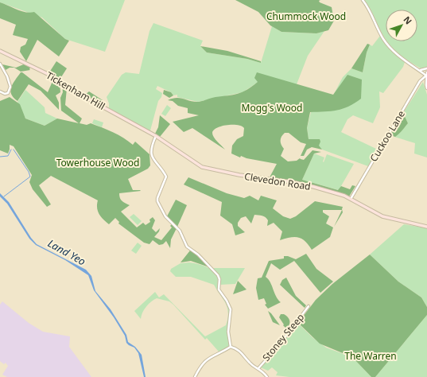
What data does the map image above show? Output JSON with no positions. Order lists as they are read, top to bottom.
{
  "streets": {
    "main road": ["Tickenham Hill", "Clevedon Road"],
    "street": ["Cuckoo Lane", "Stoney Steep"]
  },
  "crossings": [
    ["Tickenham Hill", "Clevedon Road"],
    ["Cuckoo Lane", "Clevedon Road"]
  ],
  "water": ["Land Yeo"],
  "parks": [
    "Chummock Wood",
    "Mogg's Wood",
    "Towerhouse Wood",
    "The Warren"
  ],
  "north": "top right"
}
